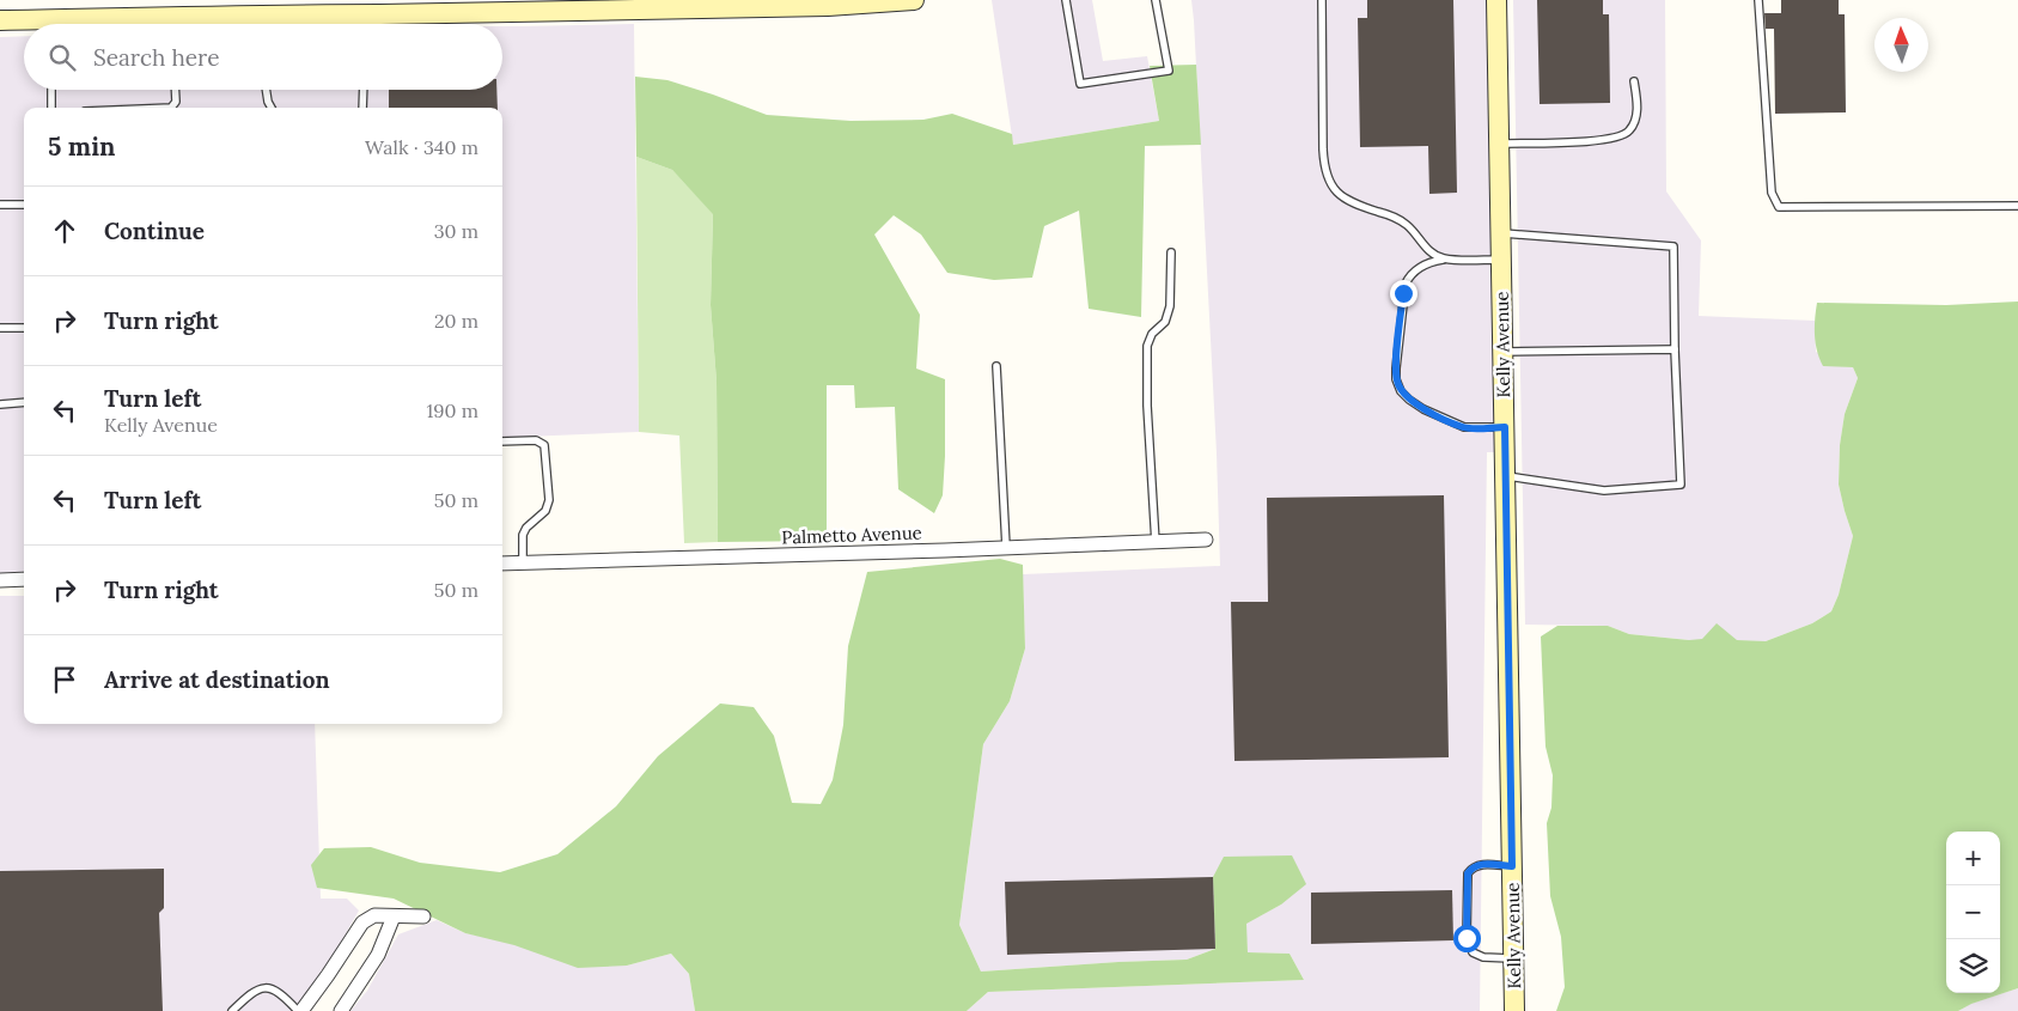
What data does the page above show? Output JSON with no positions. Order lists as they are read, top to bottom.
{
  "streets": {
    "main road": ["Kelly Avenue"],
    "street": ["Palmetto Avenue"]
  },
  "north": "top",
  "page": {
    "search": "Search here",
    "heading": ["5 min", "Walk · 340 m"],
    "list": [
      ["Continue", "30 m"],
      ["Turn right", "20 m"],
      ["Turn left", "Kelly Avenue", "190 m"],
      ["Turn left", "50 m"],
      ["Turn right", "50 m"],
      "Arrive at destination"
    ],
    "map_buttons": ["+", "−"]
  }
}
